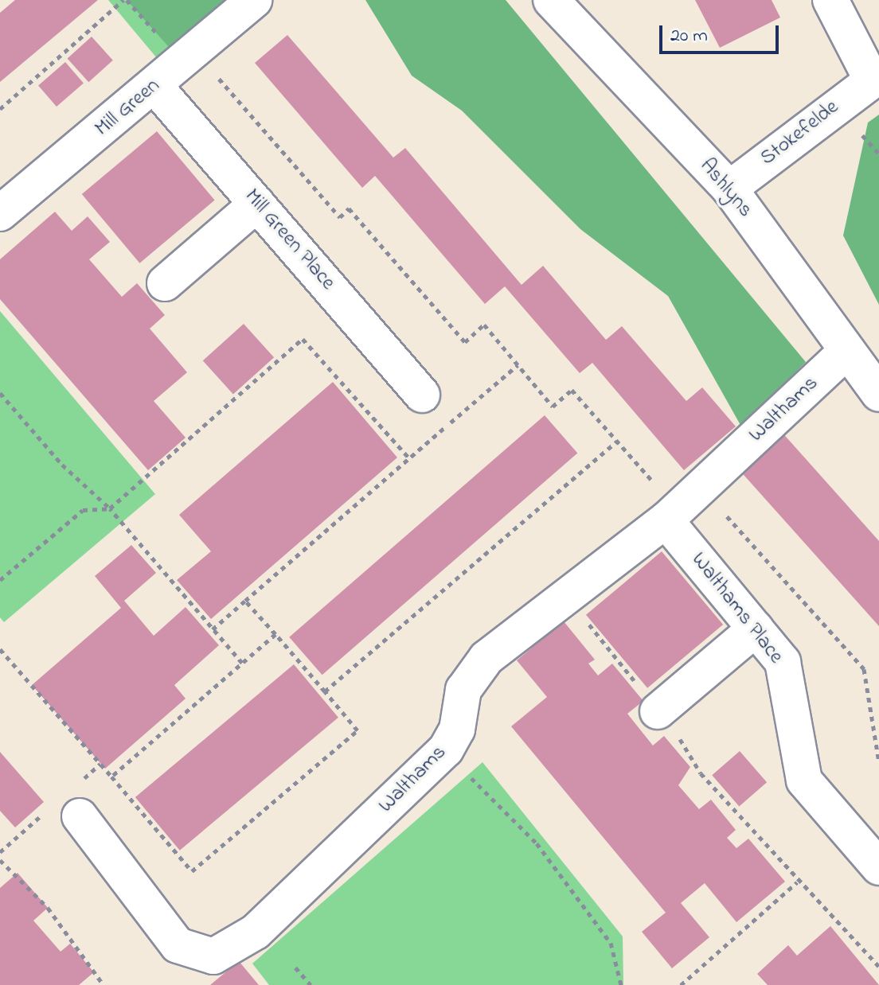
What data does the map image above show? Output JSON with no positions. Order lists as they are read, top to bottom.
{
  "streets": {
    "street": [
      "Mill Green",
      "Stokefelde",
      "Ashlyns",
      "Mill Green Place",
      "Walthams",
      "Walthams Place"
    ]
  },
  "crossings": [
    ["Mill Green", "Mill Green Place"],
    ["Stokefelde", "Ashlyns"],
    ["Ashlyns", "Walthams"],
    ["Walthams", "Walthams Place"]
  ],
  "scale_bar": "20 m"
}
